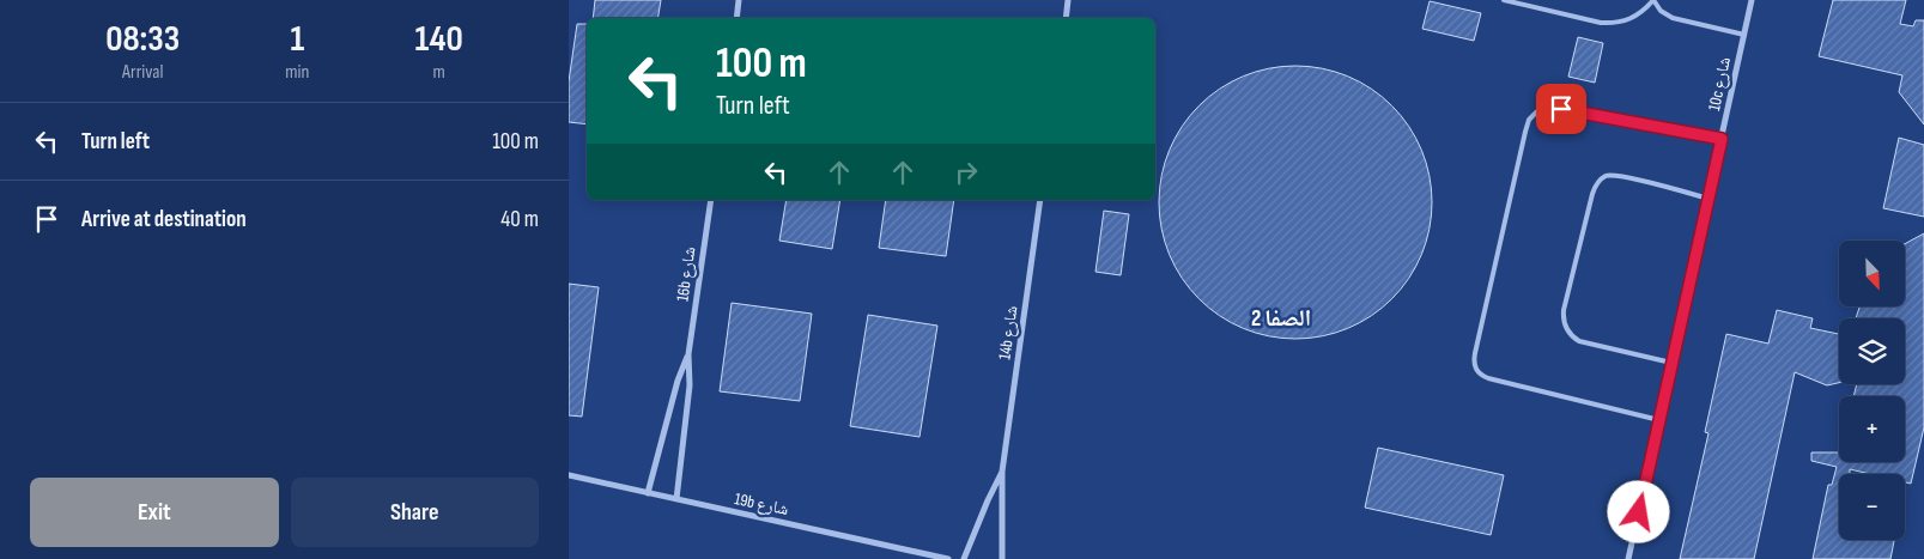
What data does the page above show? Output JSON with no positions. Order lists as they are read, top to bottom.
{
  "streets": {
    "street": [
      "10c شارع",
      "16b شارع",
      "14b شارع",
      "19b شارع"
    ]
  },
  "crossings": [
    ["16b شارع", "19b شارع"]
  ],
  "districts": ["الصفا 2"],
  "north": "bottom right",
  "page": {
    "eta": [
      "08:33",
      "Arrival",
      "1",
      "min",
      "140",
      "m"
    ],
    "turn": ["100 m", "Turn left"],
    "list": [
      {
        "name": "Turn left",
        "value": "100 m"
      },
      {
        "name": "Arrive at destination",
        "value": "40 m"
      }
    ],
    "map_buttons": ["+", "−"],
    "buttons": ["Exit", "Share"]
  }
}
